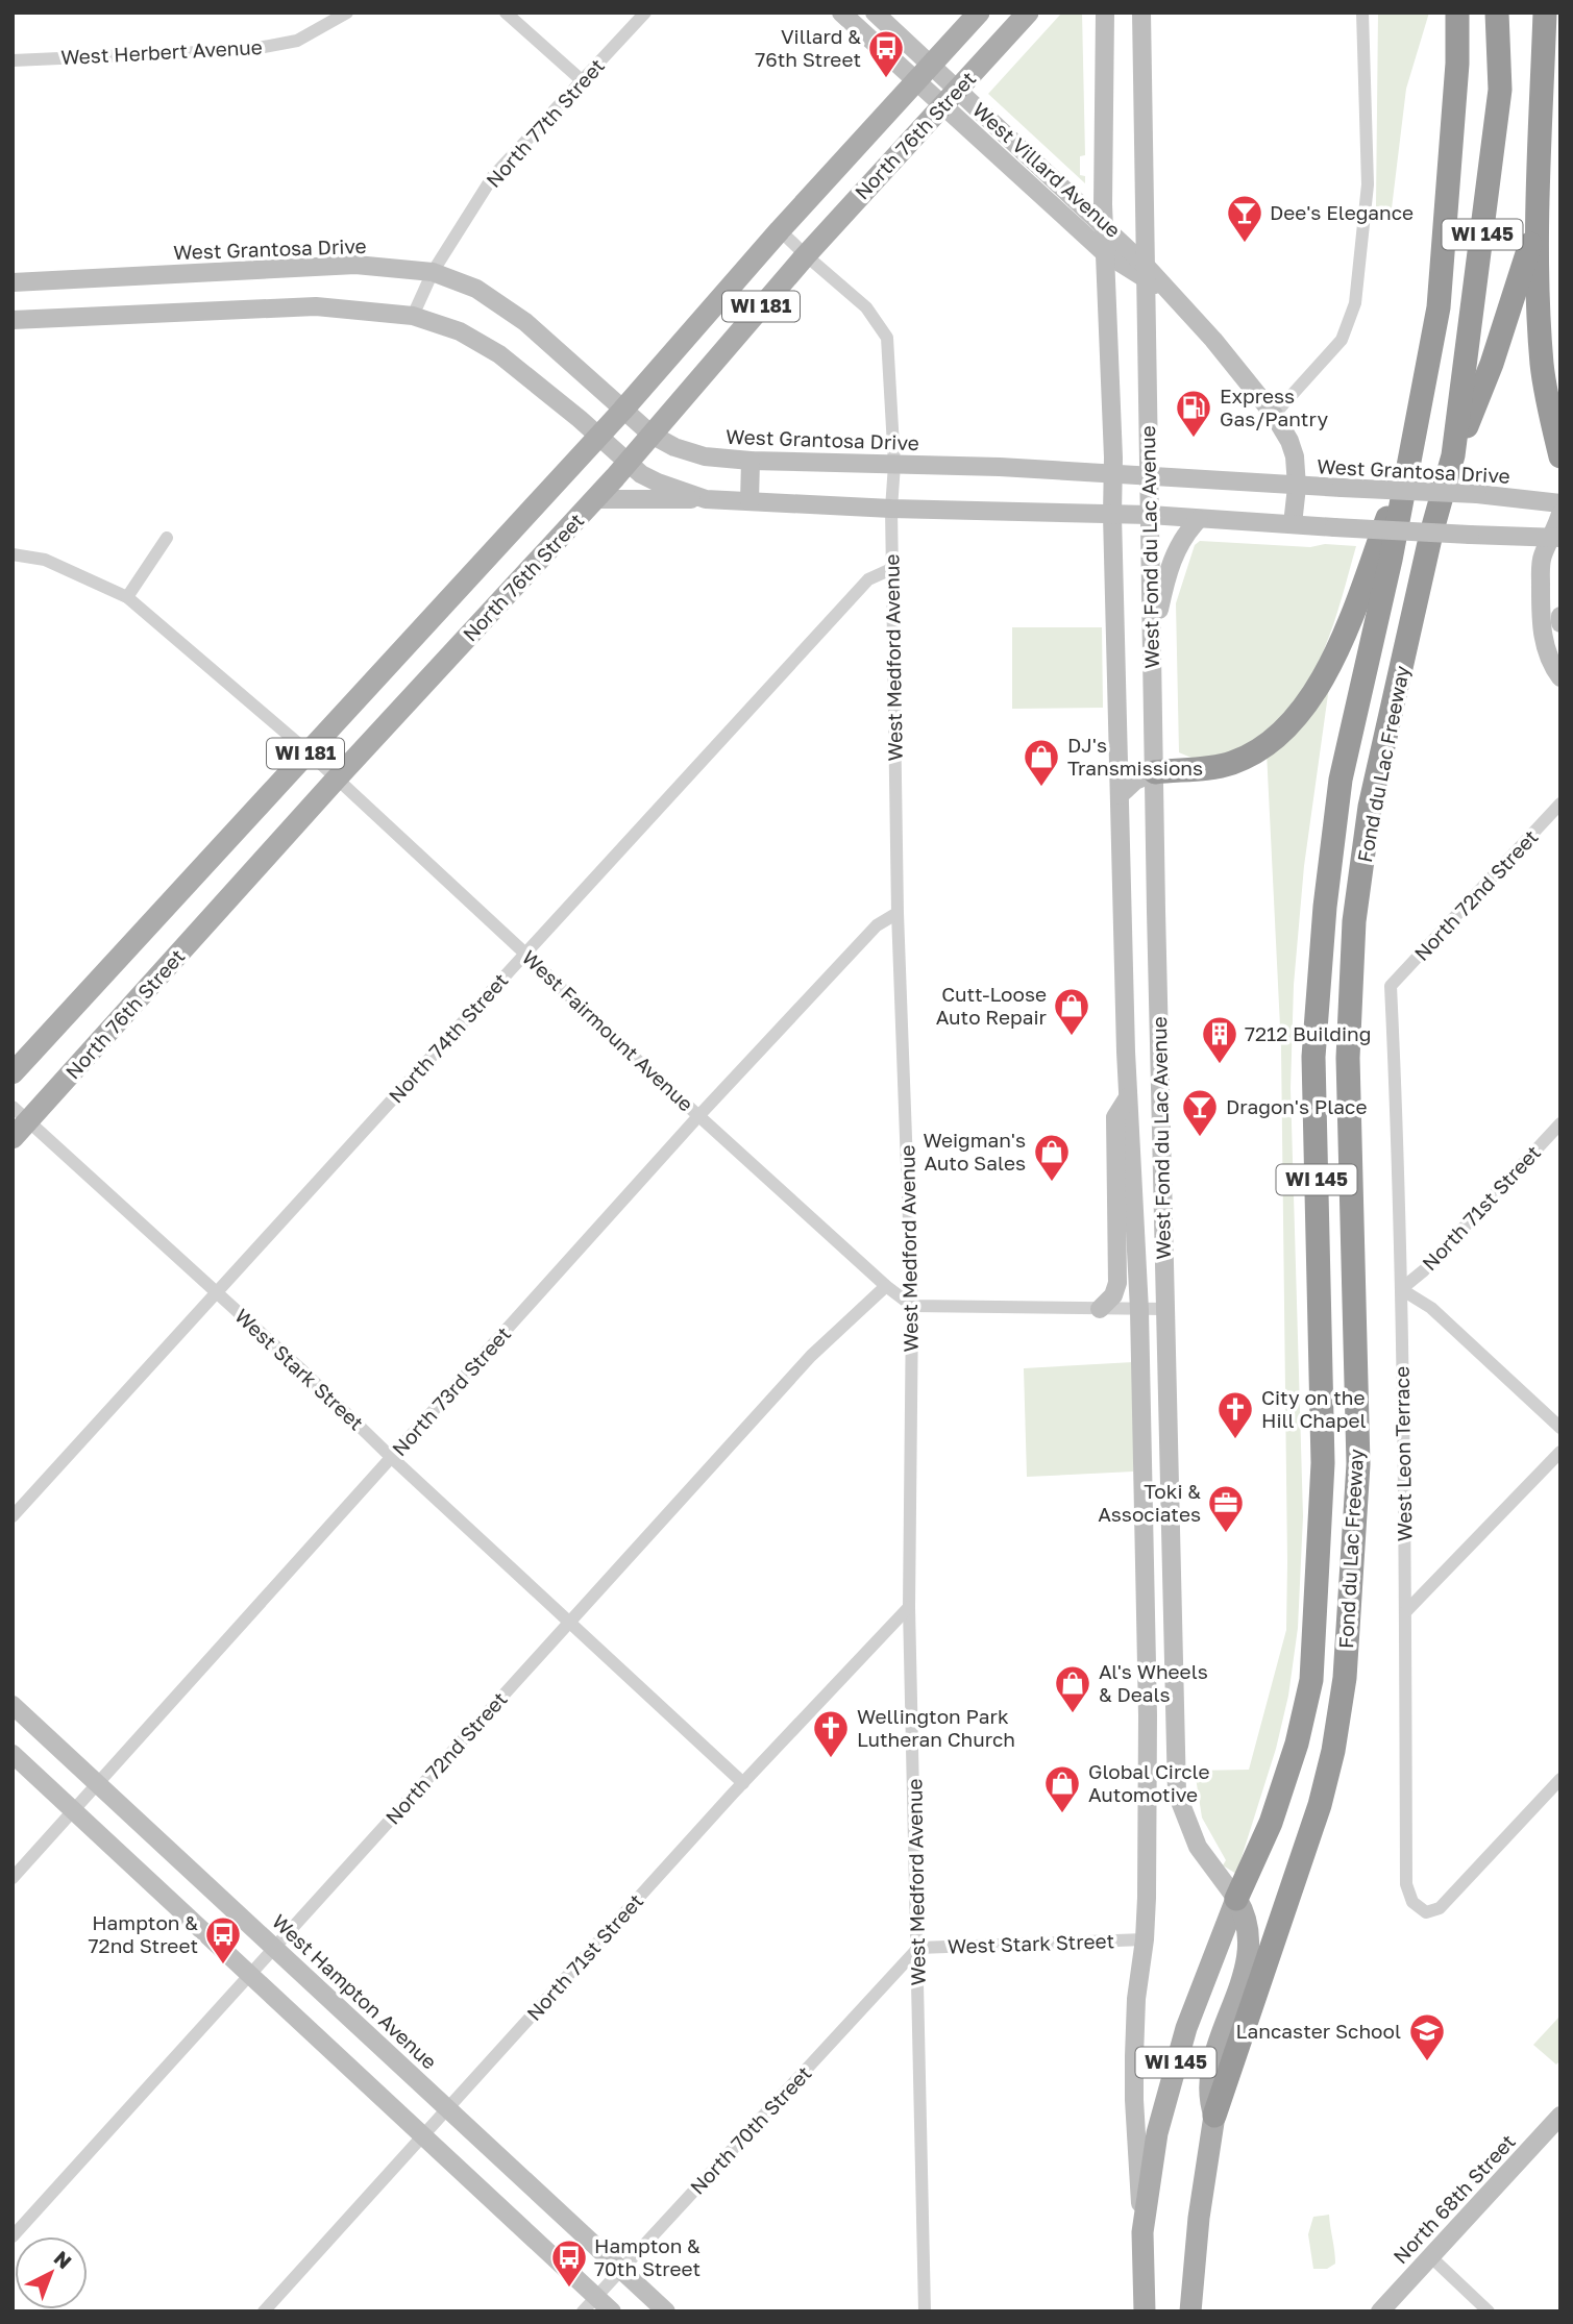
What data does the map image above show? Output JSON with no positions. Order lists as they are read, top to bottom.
{
  "streets": {
    "highway": ["WI 145", "Fond du Lac Freeway"],
    "main road": ["North 76th Street", "WI 181", "West Fond du Lac Avenue"],
    "street": [
      "West Herbert Avenue",
      "North 77th Street",
      "West Villard Avenue",
      "West Grantosa Drive",
      "West Medford Avenue",
      "North 72nd Street",
      "West Fairmount Avenue",
      "North 74th Street",
      "North 71st Street",
      "West Stark Street",
      "North 73rd Street",
      "West Leon Terrace",
      "West Hampton Avenue",
      "North 70th Street",
      "North 68th Street"
    ]
  },
  "crossings": [
    ["North 77th Street", "West Grantosa Drive"],
    ["North 76th Street", "West Villard Avenue"],
    ["North 76th Street", "West Grantosa Drive"],
    ["North 76th Street", "West Medford Avenue"],
    ["North 76th Street", "West Fairmount Avenue"],
    ["North 76th Street", "West Stark Street"],
    ["West Villard Avenue", "West Grantosa Drive"],
    ["West Villard Avenue", "West Fond du Lac Avenue"],
    ["WI 145", "Fond du Lac Freeway"],
    ["West Grantosa Drive", "West Fond du Lac Avenue"],
    ["West Grantosa Drive", "West Medford Avenue"],
    ["West Fond du Lac Avenue", "Fond du Lac Freeway"],
    ["West Fond du Lac Avenue", "West Stark Street"],
    ["West Medford Avenue", "West Fairmount Avenue"],
    ["West Medford Avenue", "North 74th Street"],
    ["West Medford Avenue", "North 71st Street"],
    ["West Medford Avenue", "West Stark Street"],
    ["West Medford Avenue", "North 73rd Street"],
    ["West Medford Avenue", "North 70th Street"],
    ["North 72nd Street", "West Fairmount Avenue"],
    ["North 72nd Street", "West Stark Street"],
    ["North 72nd Street", "West Leon Terrace"],
    ["North 72nd Street", "West Hampton Avenue"],
    ["West Fairmount Avenue", "North 74th Street"],
    ["West Fairmount Avenue", "North 73rd Street"],
    ["North 74th Street", "West Stark Street"],
    ["North 71st Street", "West Stark Street"],
    ["North 71st Street", "West Leon Terrace"],
    ["North 71st Street", "West Hampton Avenue"],
    ["West Stark Street", "North 73rd Street"],
    ["West Stark Street", "North 70th Street"],
    ["North 73rd Street", "West Hampton Avenue"],
    ["West Hampton Avenue", "North 70th Street"]
  ],
  "places": {
    "bus stop": ["Villard & 76th Street", "Hampton & 72nd Street", "Hampton & 70th Street"],
    "bar": ["Dee's Elegance", "Dragon's Place"],
    "fuel station": ["Express Gas/Pantry"],
    "shop": [
      "DJ's Transmissions",
      "Cutt-Loose Auto Repair",
      "Weigman's Auto Sales",
      "Al's Wheels & Deals",
      "Global Circle Automotive"
    ],
    "building": ["7212 Building"],
    "church": ["City on the Hill Chapel", "Wellington Park Lutheran Church"],
    "office": ["Toki & Associates"],
    "school or university": ["Lancaster School"]
  },
  "north": "top right"
}
